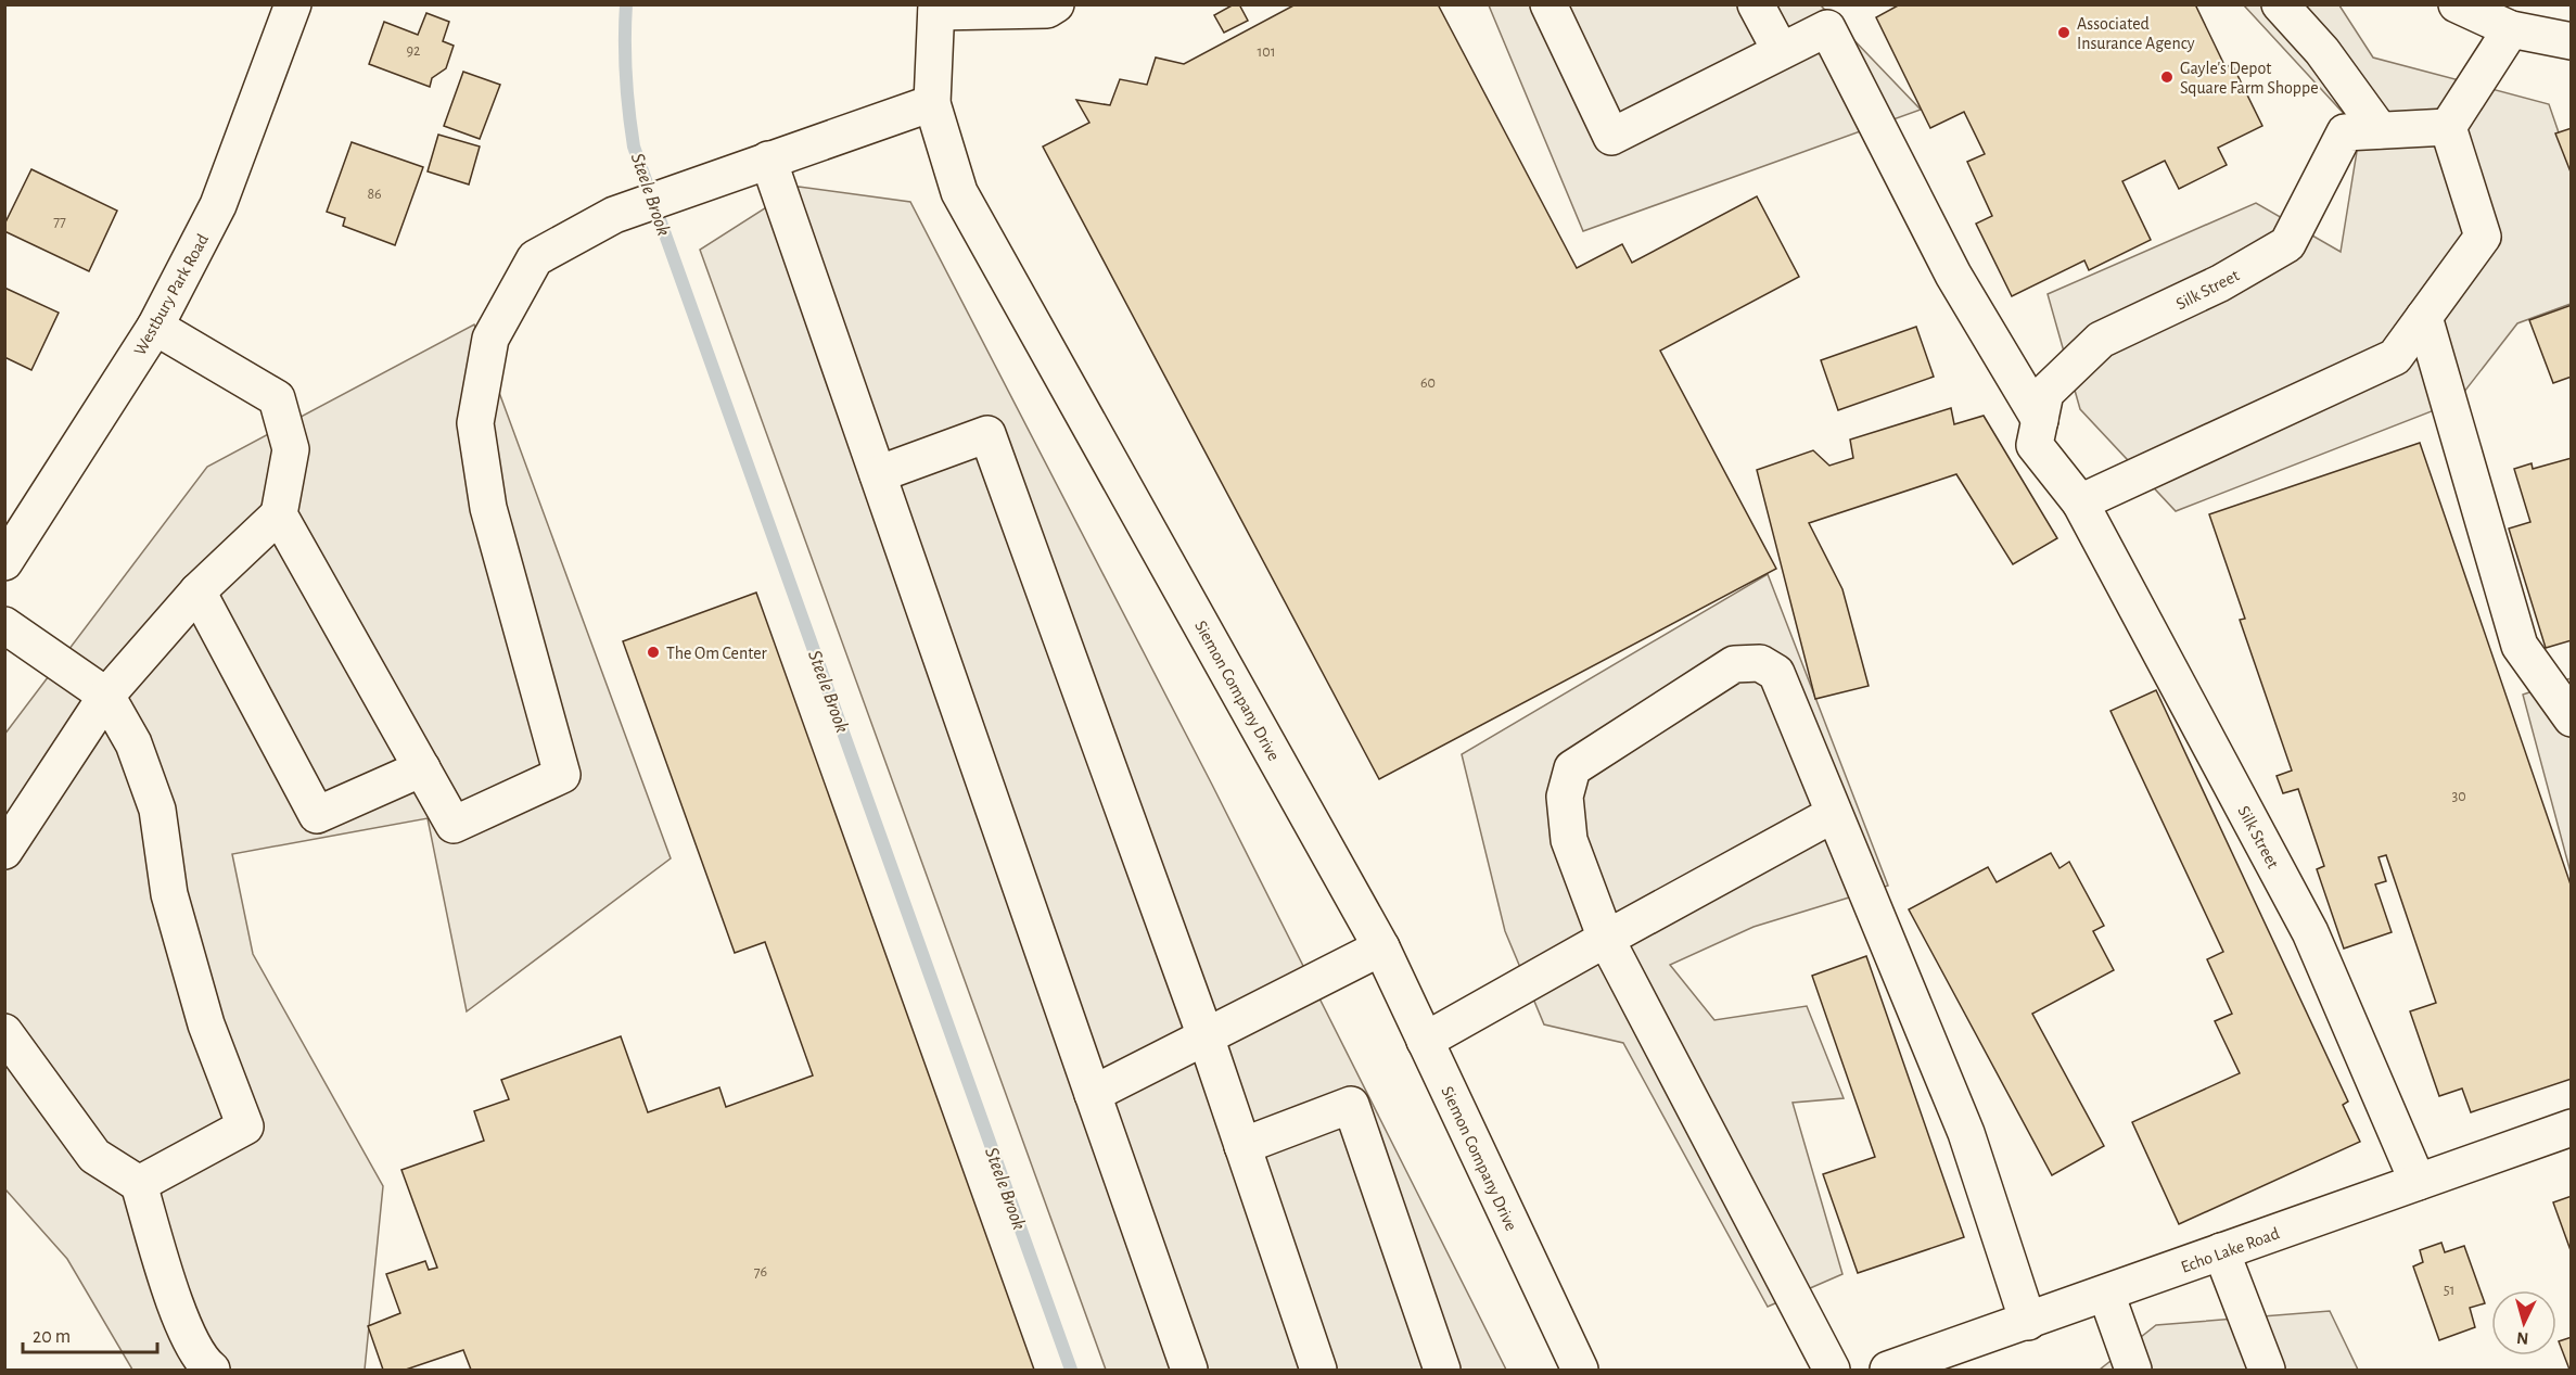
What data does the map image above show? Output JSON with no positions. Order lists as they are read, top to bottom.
{
  "streets": {
    "street": [
      "Silk Street",
      "Westbury Park Road",
      "Siemon Company Drive",
      "Echo Lake Road"
    ]
  },
  "crossings": [
    ["Silk Street", "Echo Lake Road"]
  ],
  "water": ["Steele Brook"],
  "places": ["Associated Insurance Agency", "Gayle's Depot Square Farm Shoppe", "The Om Center"],
  "house_numbers": [
    "92",
    "101",
    "86",
    "77",
    "60",
    "30",
    "76",
    "51"
  ],
  "scale_bar": "20 m",
  "north": "bottom"
}
